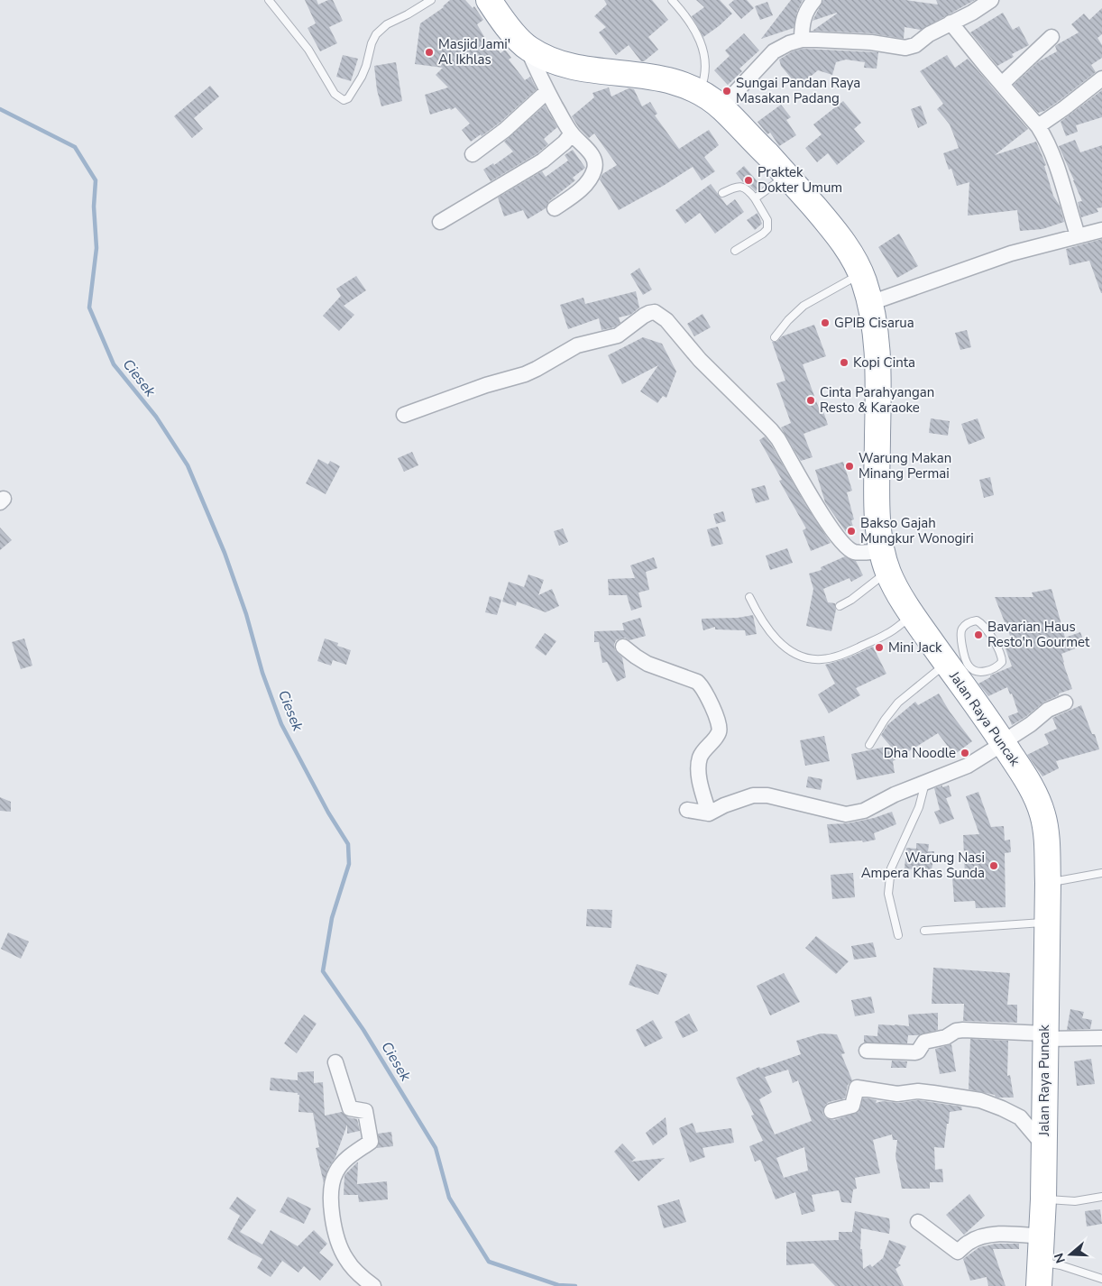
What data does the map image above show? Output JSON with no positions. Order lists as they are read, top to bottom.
{
  "streets": {
    "highway": ["Jalan Raya Puncak"]
  },
  "water": ["Ciesek"],
  "places": [
    "Masjid Jami' Al Ikhlas",
    "Sungai Pandan Raya Masakan Padang",
    "Praktek Dokter Umum",
    "GPIB Cisarua",
    "Kopi Cinta",
    "Cinta Parahyangan Resto & Karaoke",
    "Warung Makan Minang Permai",
    "Bakso Gajah Mungkur Wonogiri",
    "Bavarian Haus Resto'n Gourmet",
    "Mini Jack",
    "Dha Noodle",
    "Warung Nasi Ampera Khas Sunda"
  ],
  "north": "left"
}
